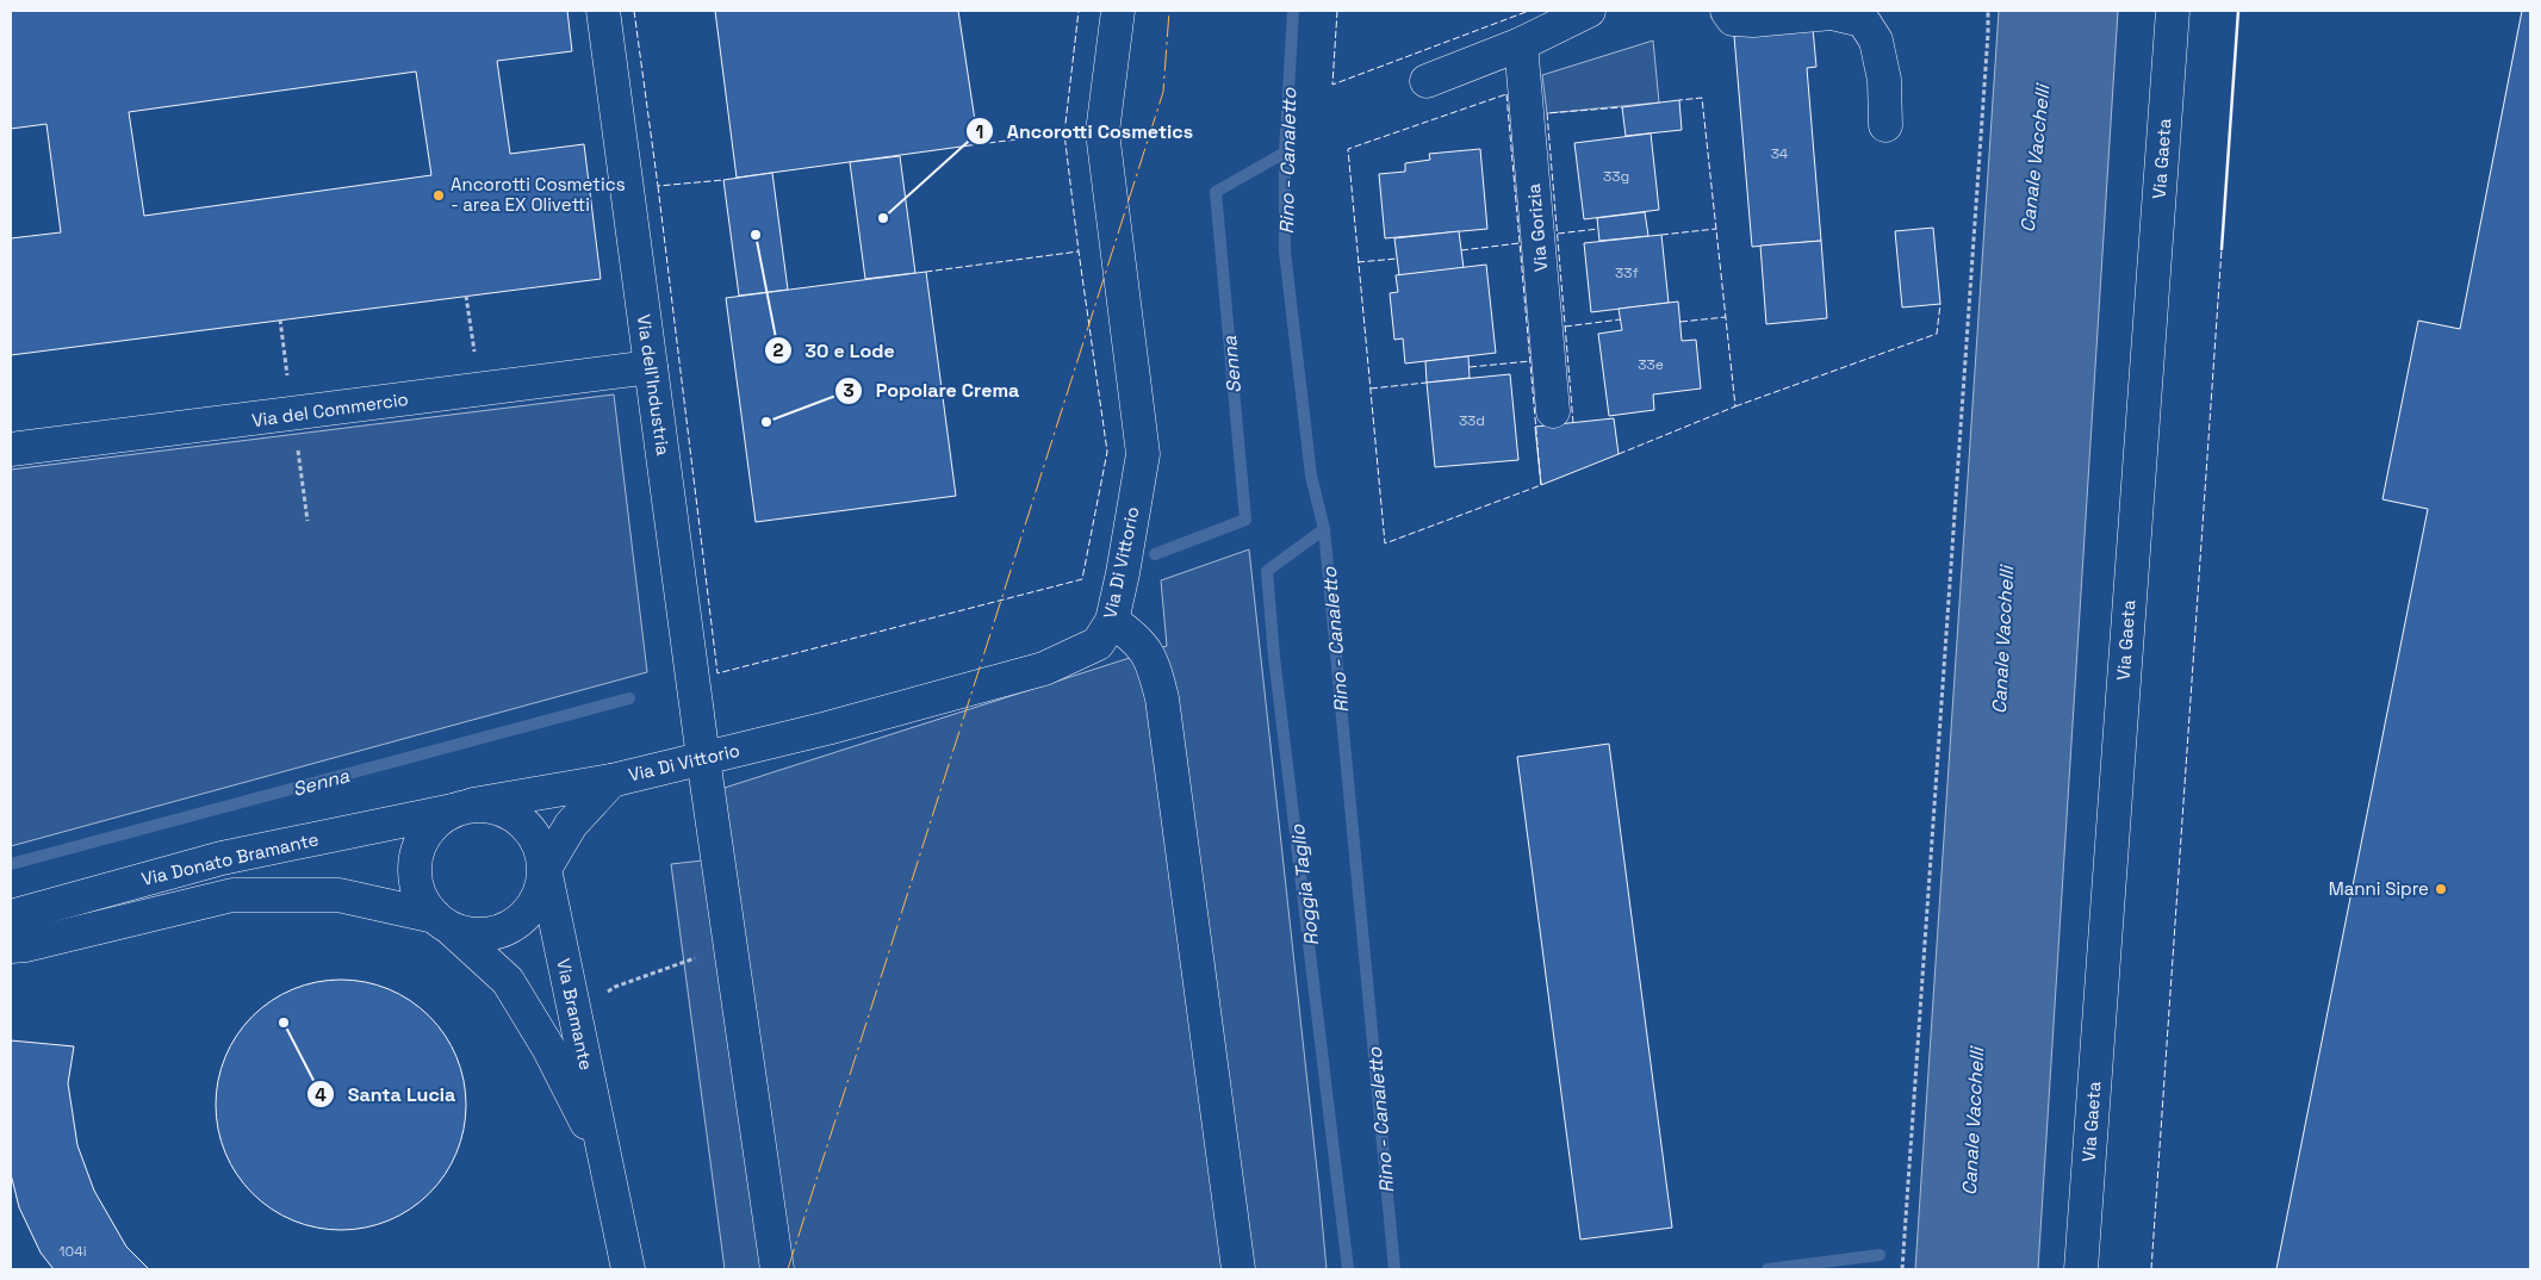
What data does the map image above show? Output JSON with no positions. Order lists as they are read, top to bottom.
{
  "streets": {
    "street": [
      "Via Gaeta",
      "Via Gorizia",
      "Via dell'Industria",
      "Via del Commercio",
      "Via Di Vittorio",
      "Via Donato Bramante",
      "Via Bramante"
    ]
  },
  "crossings": [
    ["Via dell'Industria", "Via del Commercio"],
    ["Via dell'Industria", "Via Di Vittorio"],
    ["Via Di Vittorio", "Via Donato Bramante"],
    ["Via Di Vittorio", "Via Bramante"],
    ["Via Donato Bramante", "Via Bramante"]
  ],
  "water": [
    "Canale Vacchelli",
    "Rino - Canaletto",
    "Senna",
    "Roggia Taglio"
  ],
  "places": [
    "Ancorotti Cosmetics - area EX Olivetti",
    "Ancorotti Cosmetics",
    "30 e Lode",
    "Popolare Crema",
    "Manni Sipre",
    "Santa Lucia"
  ],
  "house_numbers": [
    "34",
    "33g",
    "33f",
    "33e",
    "33d",
    "104i"
  ]
}
